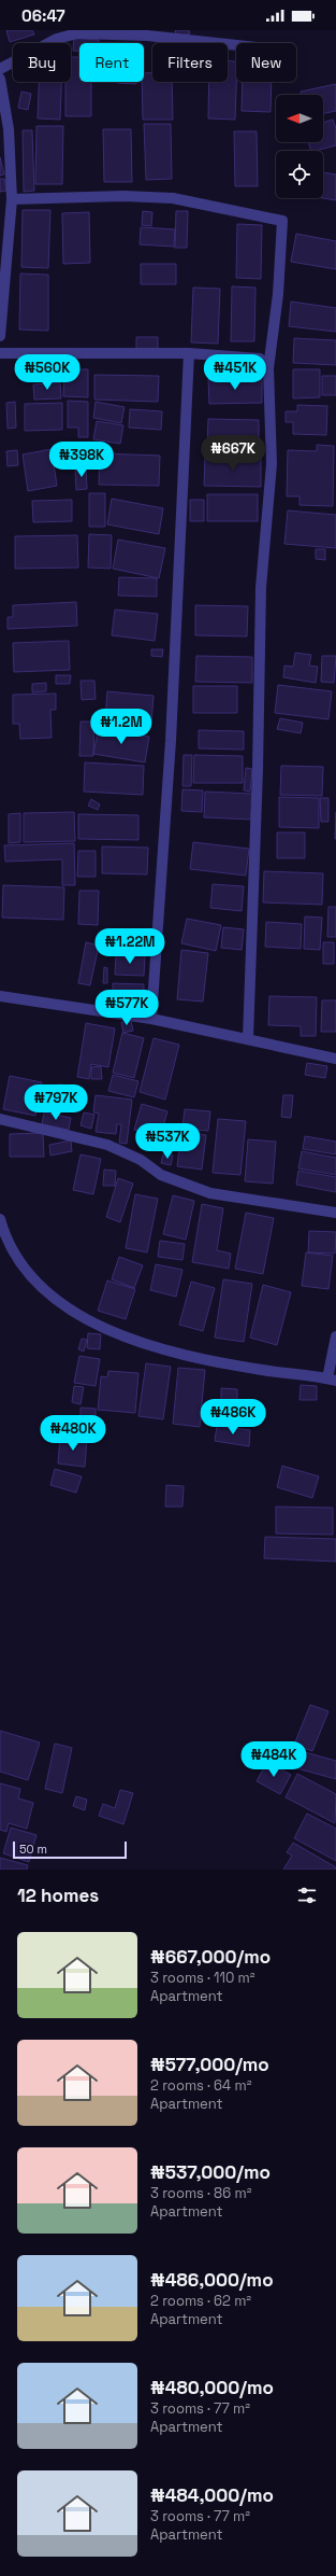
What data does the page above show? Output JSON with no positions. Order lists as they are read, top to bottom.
{
  "scale_bar": "50 m",
  "north": "left",
  "page": {
    "status": "06:47",
    "chip": [
      "Buy",
      "Rent",
      "Filters",
      "New"
    ],
    "price": [
      "₦560K",
      "₦451K",
      "₦667K",
      "₦398K",
      "₦1.2M",
      "₦1.22M",
      "₦577K",
      "₦797K",
      "₦537K",
      "₦486K",
      "₦480K",
      "₦484K"
    ],
    "scale": "50 m",
    "heading": "12 homes",
    "list": [
      {
        "name": "₦667,000/mo",
        "note": "3 rooms · 110 m² · Apartment"
      },
      {
        "name": "₦577,000/mo",
        "note": "2 rooms · 64 m² · Apartment"
      },
      {
        "name": "₦537,000/mo",
        "note": "3 rooms · 86 m² · Apartment"
      },
      {
        "name": "₦486,000/mo",
        "note": "2 rooms · 62 m² · Apartment"
      },
      {
        "name": "₦480,000/mo",
        "note": "3 rooms · 77 m² · Apartment"
      },
      {
        "name": "₦484,000/mo",
        "note": "3 rooms · 77 m² · Apartment"
      }
    ]
  }
}
